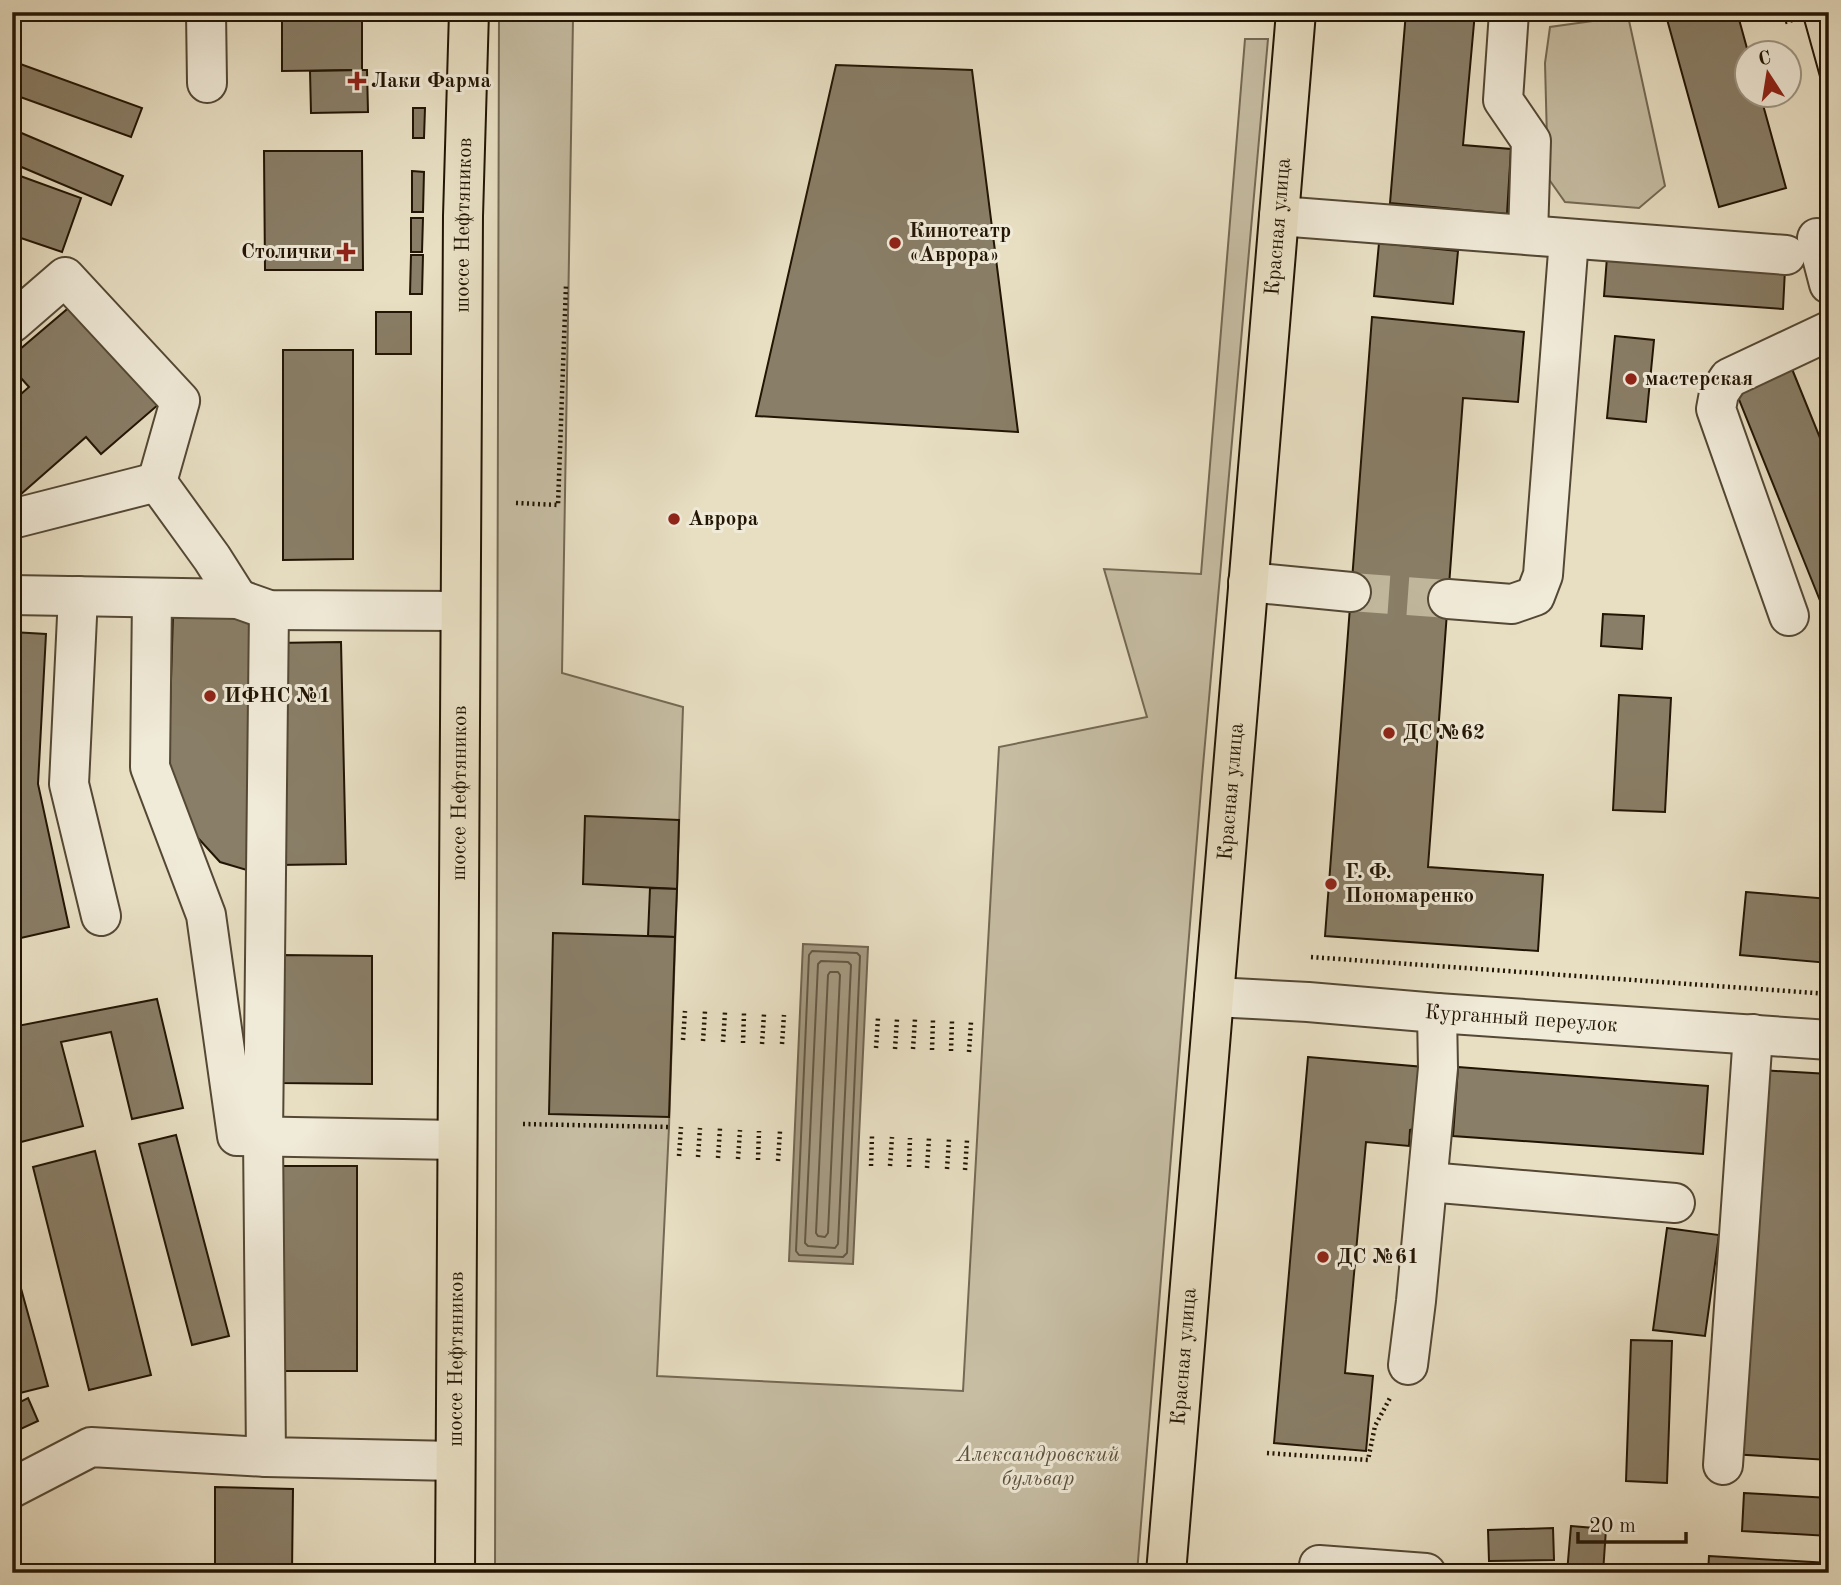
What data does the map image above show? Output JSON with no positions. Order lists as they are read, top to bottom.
{
  "streets": {
    "main road": ["шоссе Нефтяников", "Красная улица"],
    "street": ["Курганный переулок"]
  },
  "crossings": [
    ["Красная улица", "Курганный переулок"]
  ],
  "parks": ["Александровский бульвар"],
  "places": {
    "health": ["Лаки Фарма", "Столички"],
    "other": [
      "Кинотеатр «Аврора»",
      "мастерская",
      "Аврора",
      "ИФНС №1",
      "ДС №62",
      "Г. Ф. Пономаренко",
      "ДС №61"
    ]
  },
  "scale_bar": "20 m",
  "north": "top"
}
